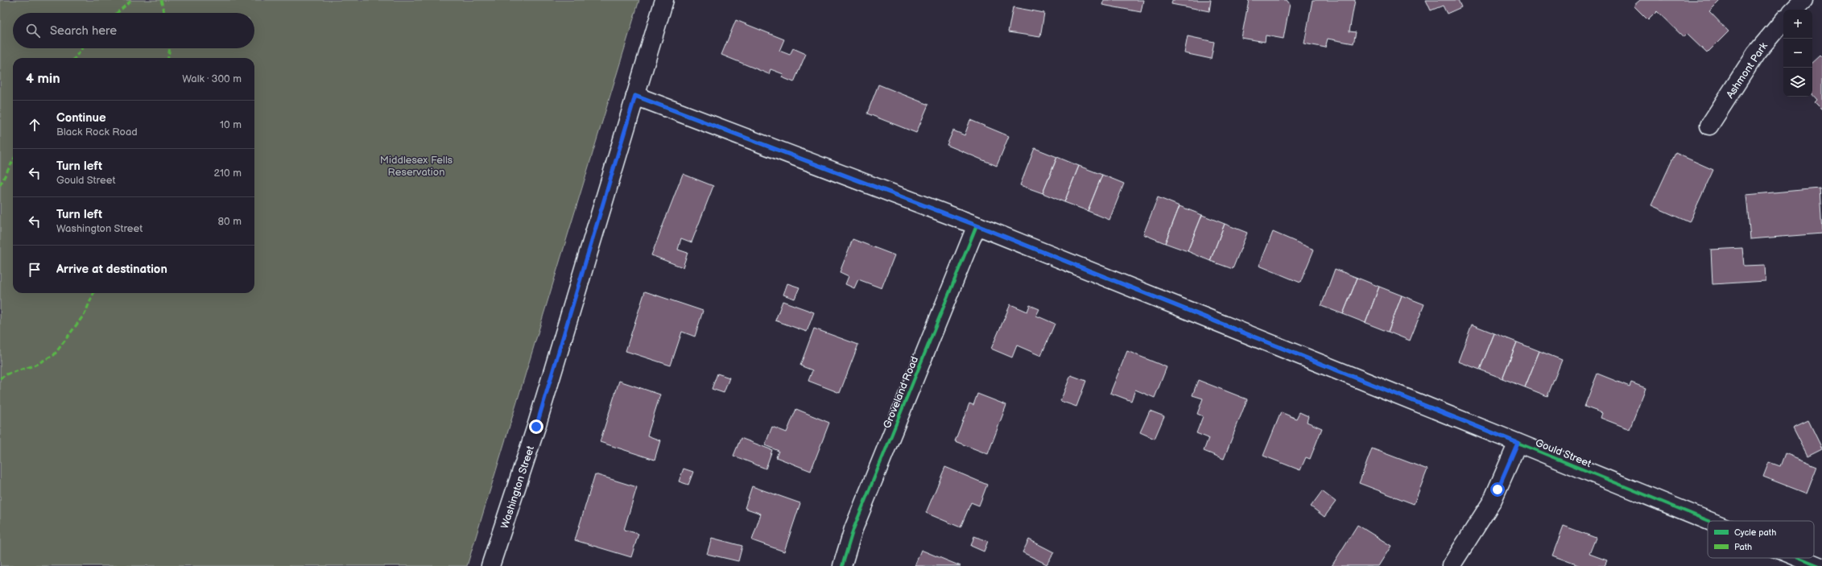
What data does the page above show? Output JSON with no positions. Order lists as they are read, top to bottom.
{
  "streets": {
    "street": [
      "Ashmont Park",
      "Groveland Road",
      "Gould Street",
      "Washington Street"
    ]
  },
  "crossings": [
    ["Groveland Road", "Gould Street"],
    ["Gould Street", "Washington Street"]
  ],
  "parks": ["Middlesex Fells Reservation"],
  "legend": ["Cycle path", "Path"],
  "page": {
    "map_buttons": ["+", "−"],
    "search": "Search here",
    "heading": ["4 min", "Walk · 300 m"],
    "list": [
      ["Continue", "Black Rock Road", "10 m"],
      ["Turn left", "Gould Street", "210 m"],
      ["Turn left", "Washington Street", "80 m"],
      "Arrive at destination"
    ]
  }
}
